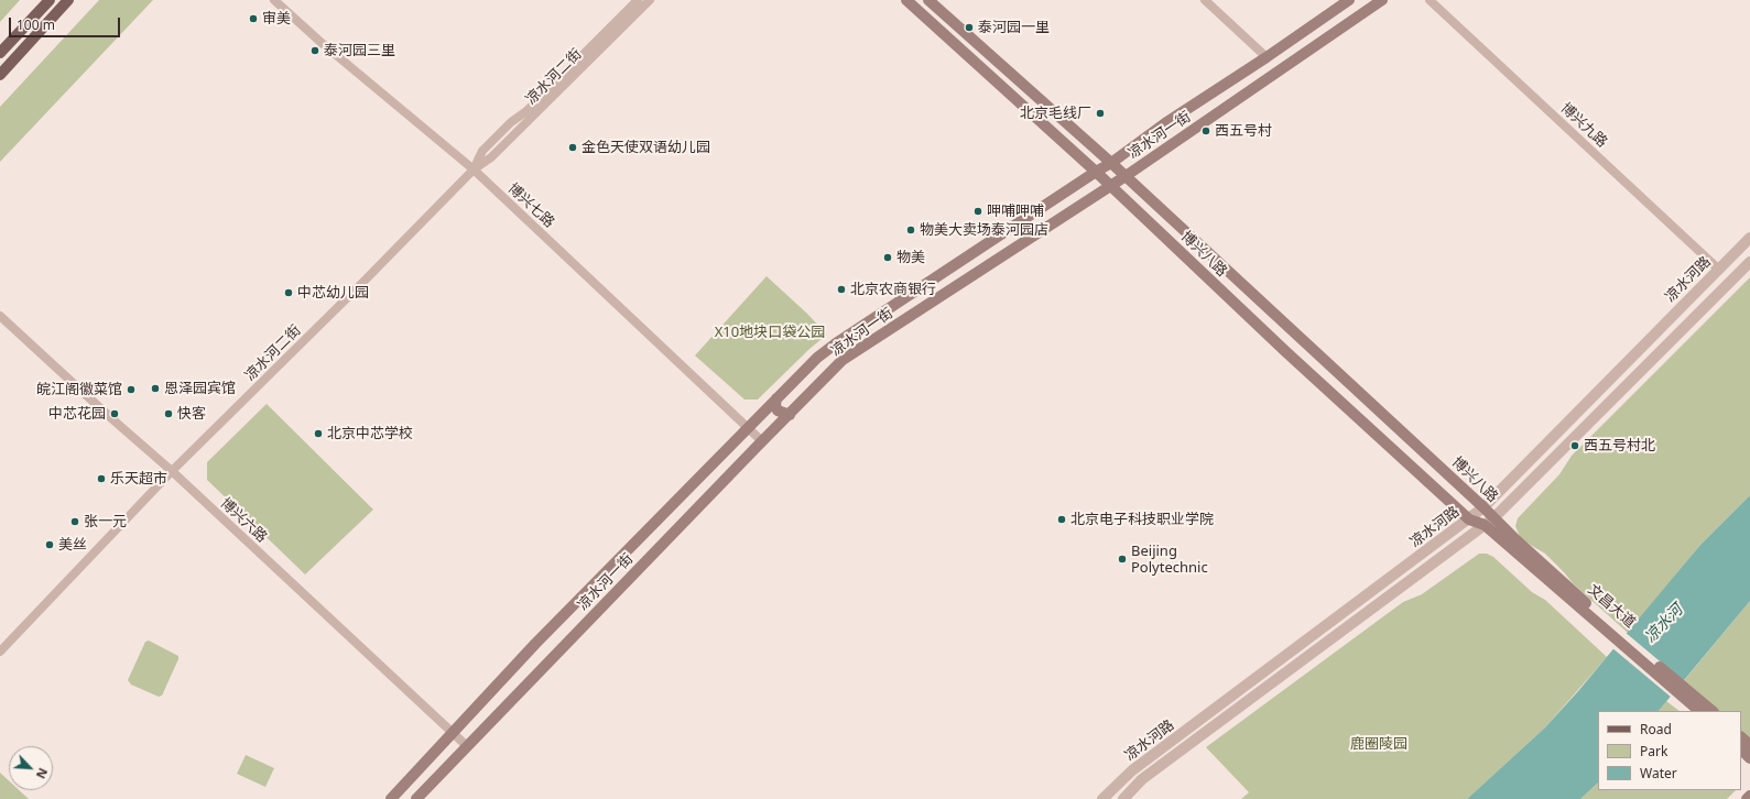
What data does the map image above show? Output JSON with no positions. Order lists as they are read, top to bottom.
{
  "streets": {
    "main road": ["凉水河一街", "博兴八路", "文昌大道"],
    "street": [
      "凉水河二街",
      "博兴九路",
      "博兴七路",
      "凉水河路",
      "博兴六路"
    ]
  },
  "crossings": [
    ["凉水河二街", "博兴七路"],
    ["凉水河二街", "博兴六路"],
    ["博兴九路", "凉水河路"],
    ["凉水河一街", "博兴七路"],
    ["凉水河一街", "博兴八路"],
    ["凉水河一街", "博兴六路"],
    ["博兴八路", "凉水河路"],
    ["博兴八路", "文昌大道"],
    ["凉水河路", "文昌大道"]
  ],
  "water": ["凉水河"],
  "parks": ["X10地块口袋公园", "鹿圈陵园"],
  "places": [
    "审美",
    "泰河园一里",
    "泰河园三里",
    "北京毛线厂",
    "西五号村",
    "金色天使双语幼儿园",
    "呷哺呷哺",
    "物美大卖场泰河园店",
    "物美",
    "北京农商银行",
    "中芯幼儿园",
    "恩泽园宾馆",
    "皖江阁徽菜馆",
    "中芯花园",
    "快客",
    "北京中芯学校",
    "西五号村北",
    "乐天超市",
    "北京电子科技职业学院",
    "张一元",
    "美丝",
    "Beijing Polytechnic"
  ],
  "legend": ["Road", "Park", "Water"],
  "scale_bar": "100 m",
  "north": "bottom right"
}
